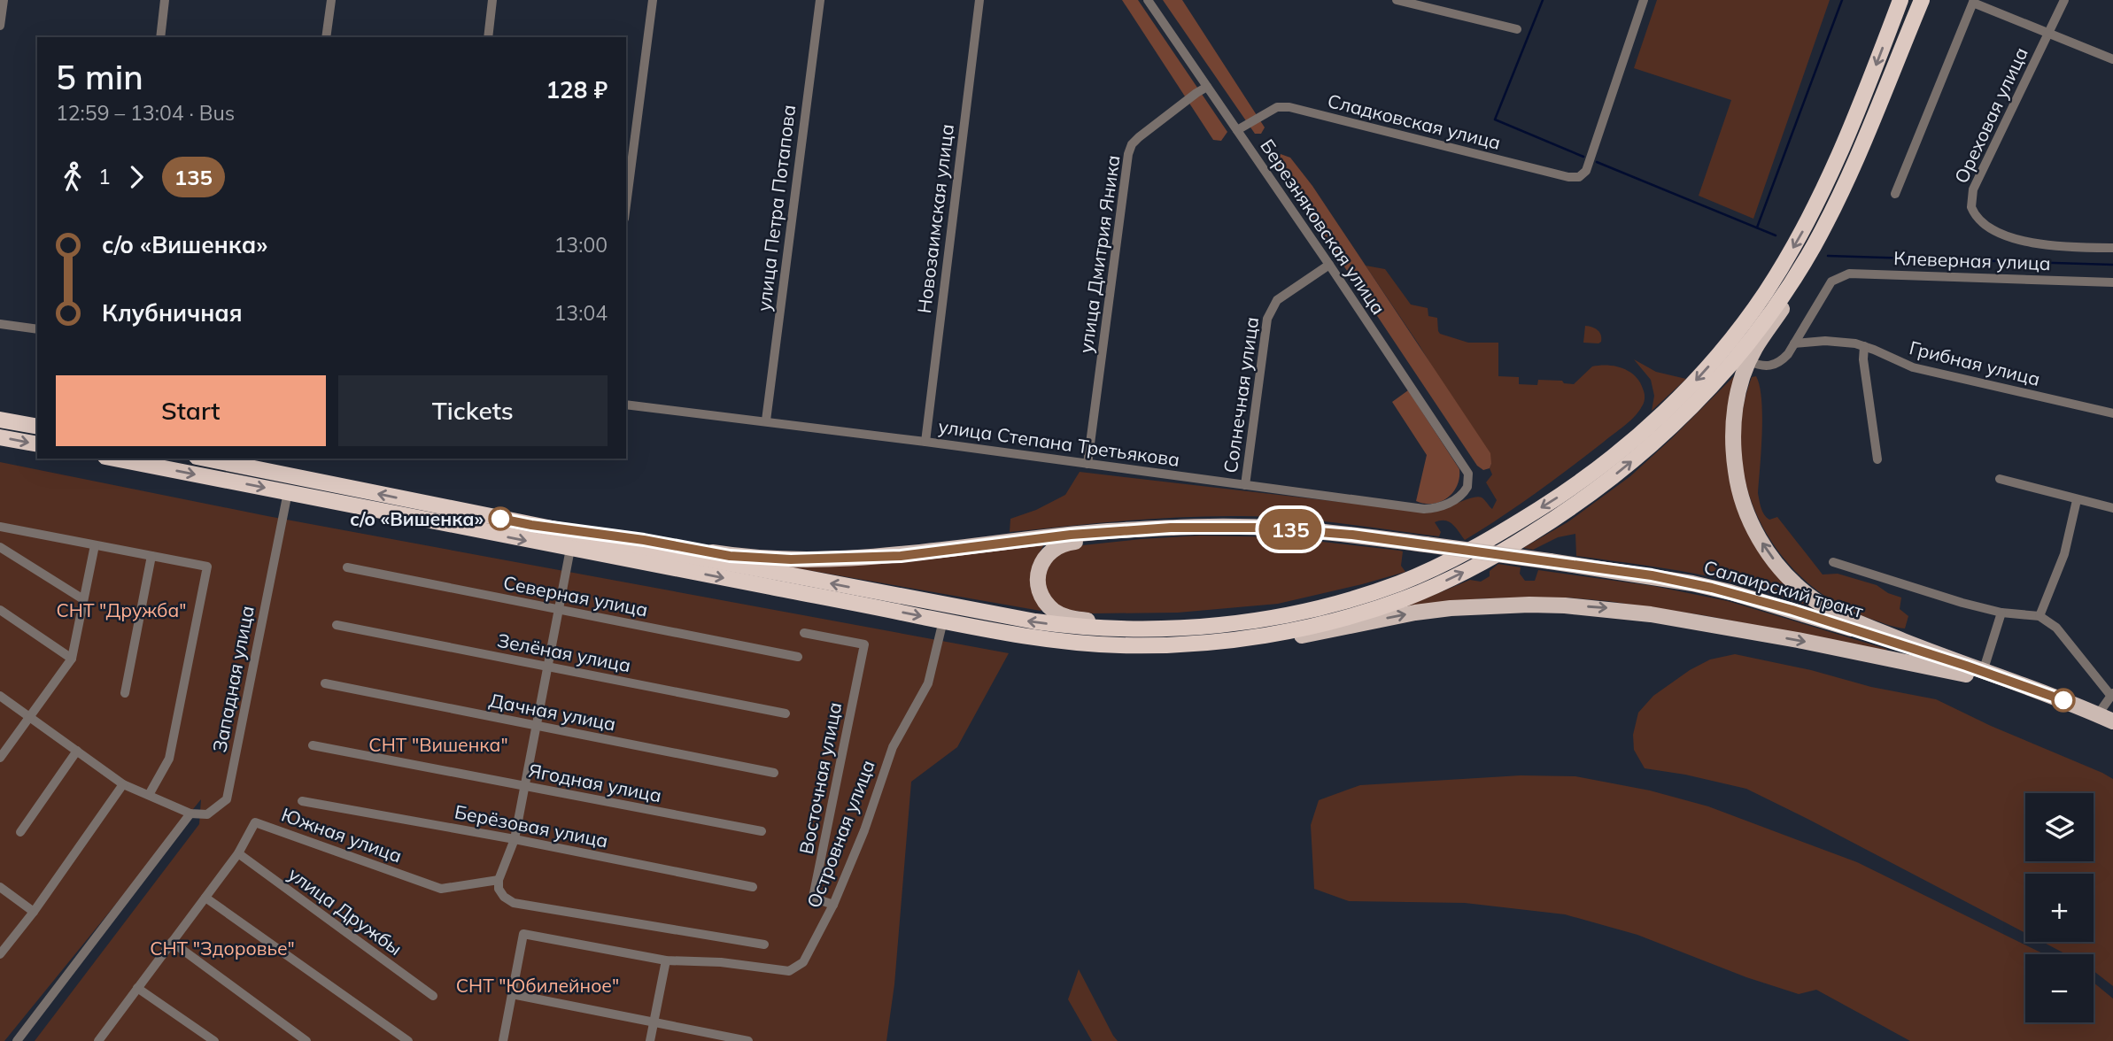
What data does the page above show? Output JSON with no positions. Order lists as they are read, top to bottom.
{
  "streets": {
    "main road": ["Салаирский тракт"],
    "street": [
      "Ореховая улица",
      "Сладковская улица",
      "улица Петра Потапова",
      "Новозаимская улица",
      "Березняковская улица",
      "улица Дмитрия Яника",
      "Клеверная улица",
      "Грибная улица",
      "Солнечная улица",
      "улица Степана Третьякова",
      "Северная улица",
      "Зелёная улица",
      "Западная улица",
      "Дачная улица",
      "Восточная улица",
      "Ягодная улица",
      "Берёзовая улица",
      "Островная улица",
      "Южная улица",
      "улица Дружбы"
    ]
  },
  "crossings": [
    ["Сладковская улица", "Березняковская улица"],
    ["улица Петра Потапова", "улица Степана Третьякова"],
    ["Новозаимская улица", "улица Степана Третьякова"],
    ["Березняковская улица", "улица Дмитрия Яника"],
    ["Березняковская улица", "Солнечная улица"],
    ["Березняковская улица", "улица Степана Третьякова"],
    ["улица Дмитрия Яника", "улица Степана Третьякова"],
    ["Клеверная улица", "Грибная улица"],
    ["Солнечная улица", "улица Степана Третьякова"],
    ["Восточная улица", "Островная улица"],
    ["Южная улица", "улица Дружбы"]
  ],
  "parks": [
    "СНТ \"Дружба\"",
    "СНТ \"Вишенка\"",
    "СНТ \"Здоровье\"",
    "СНТ \"Юбилейное\""
  ],
  "places": ["с/о «Вишенка»"],
  "lines": ["bus line 135"],
  "page": {
    "on_map": "135",
    "heading": ["5 min", "12:59 – 13:04 · Bus", "128 ₽"],
    "legs": ["1", "135"],
    "list": [
      {
        "name": "с/о «Вишенка»",
        "value": "13:00"
      },
      {
        "name": "Клубничная",
        "value": "13:04"
      }
    ],
    "buttons": ["Start", "Tickets"],
    "map_buttons": ["+", "−"]
  }
}
